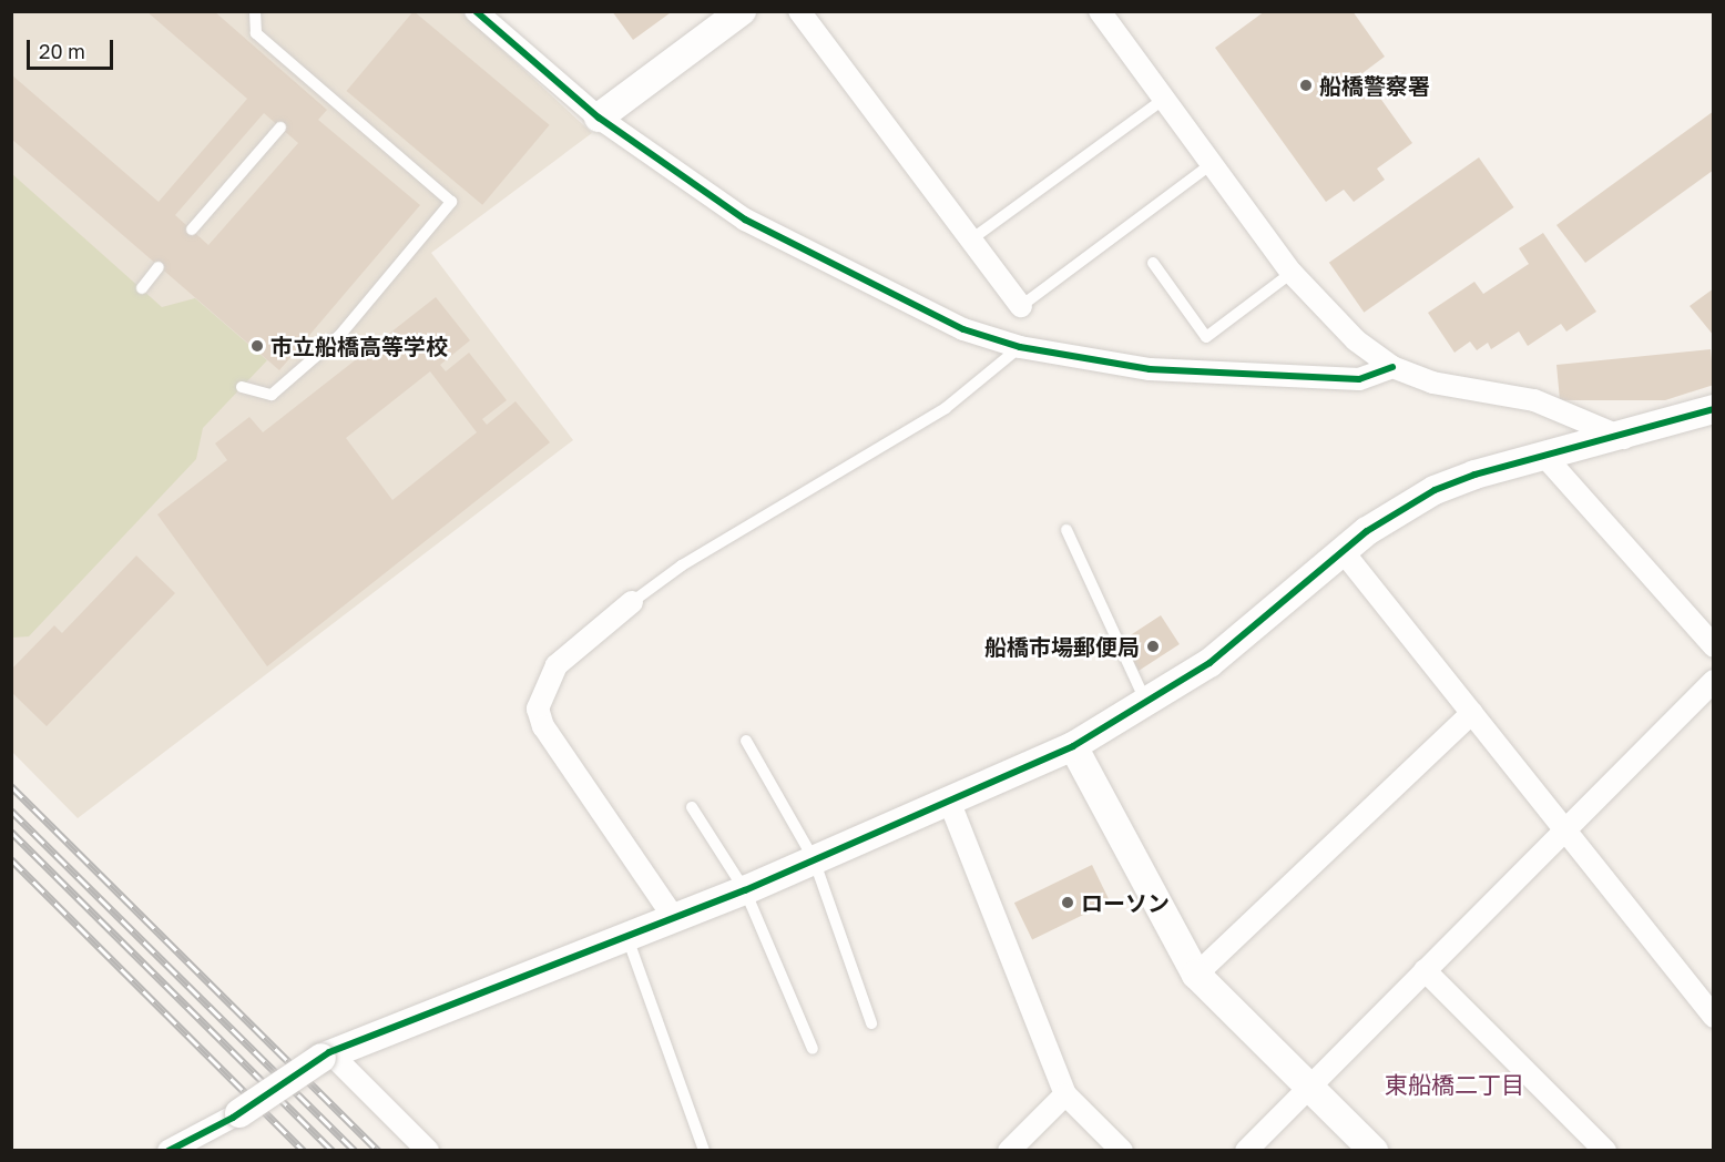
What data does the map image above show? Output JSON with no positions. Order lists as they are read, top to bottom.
{
  "districts": ["東船橋二丁目"],
  "places": [
    "船橋警察署",
    "市立船橋高等学校",
    "船橋市場郵便局",
    "ローソン"
  ],
  "scale_bar": "20 m"
}
